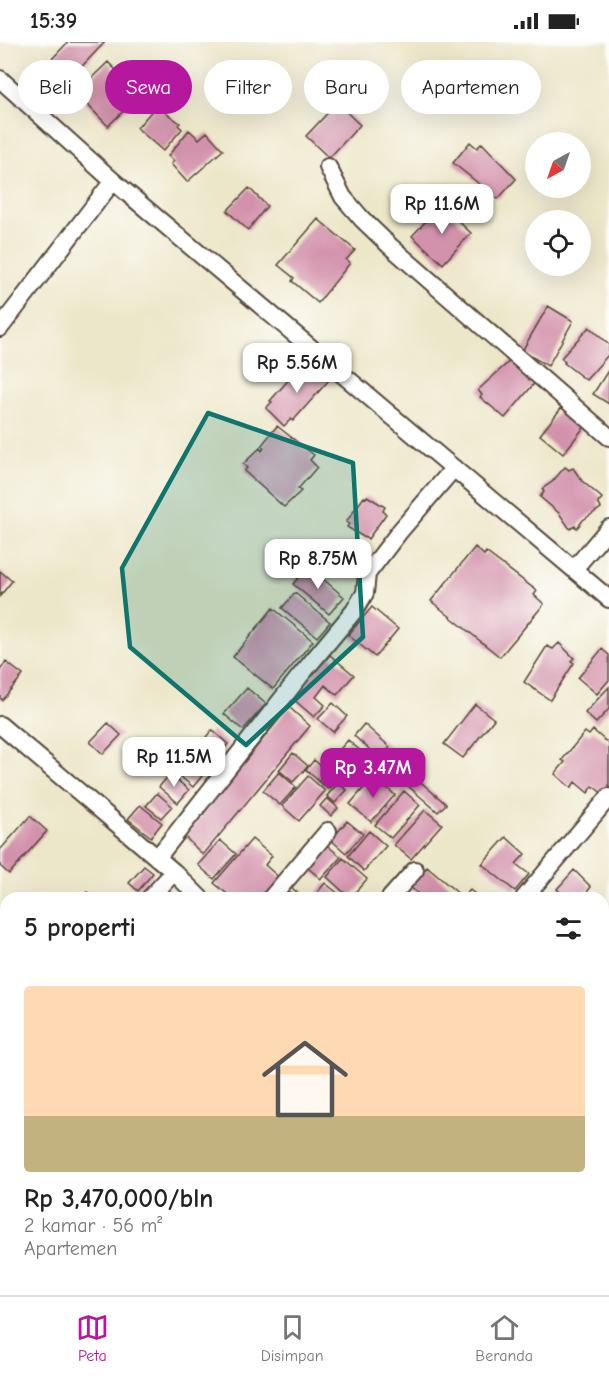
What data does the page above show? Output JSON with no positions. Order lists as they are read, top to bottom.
{
  "north": "bottom left",
  "page": {
    "status": "15:39",
    "chip": [
      "Beli",
      "Sewa",
      "Filter",
      "Baru",
      "Apartemen"
    ],
    "price": [
      "Rp 11.6M",
      "Rp 5.56M",
      "Rp 8.75M",
      "Rp 11.5M",
      "Rp 3.47M"
    ],
    "heading": "5 properti",
    "list": [
      {
        "name": "Rp 3,470,000/bln",
        "note": "2 kamar · 56 m² · Apartemen"
      }
    ],
    "tabs": ["Peta", "Disimpan", "Beranda"]
  }
}
